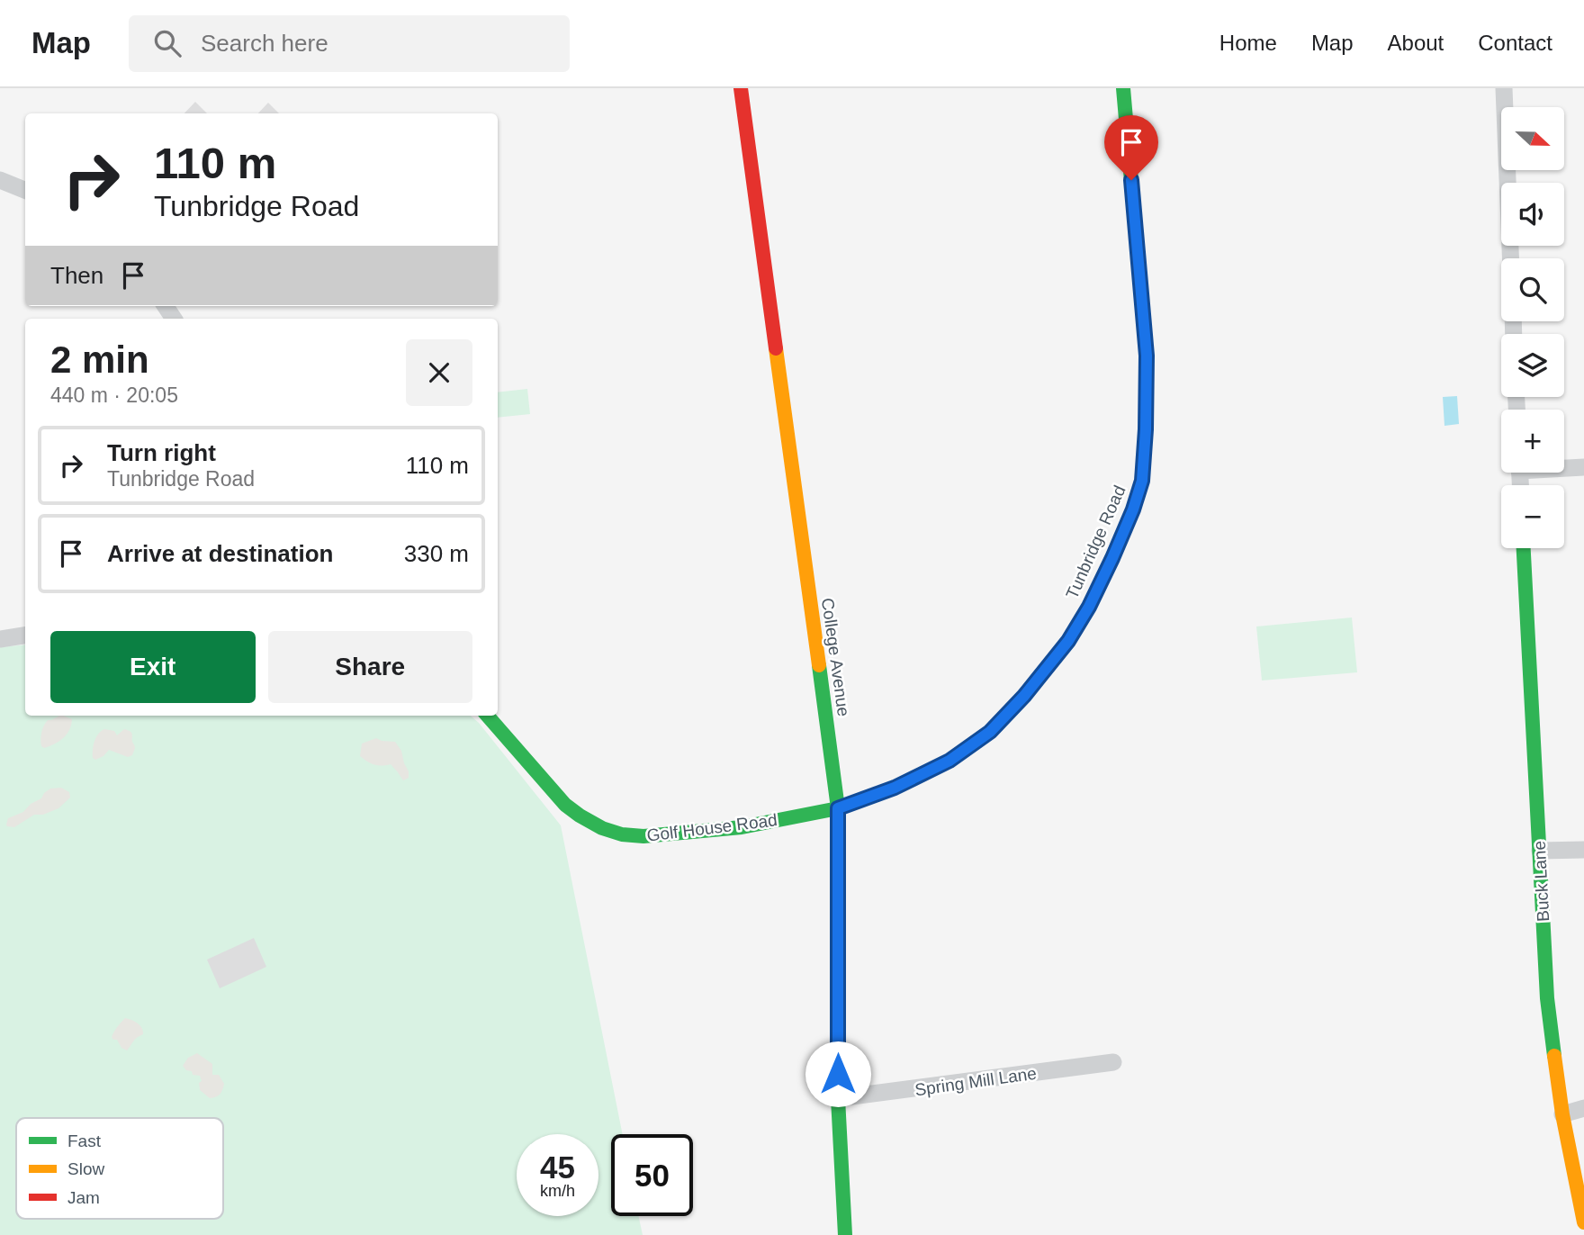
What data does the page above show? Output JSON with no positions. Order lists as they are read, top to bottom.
{
  "streets": {
    "street": [
      "Tunbridge Road",
      "College Avenue",
      "Golf House Road",
      "Buck Lane",
      "Spring Mill Lane"
    ]
  },
  "crossings": [
    ["Tunbridge Road", "College Avenue"],
    ["Tunbridge Road", "Golf House Road"],
    ["College Avenue", "Golf House Road"],
    ["College Avenue", "Spring Mill Lane"]
  ],
  "legend": ["Fast", "Slow", "Jam"],
  "north": "right",
  "page": {
    "header": "Map",
    "search": "Search here",
    "nav": [
      "Home",
      "Map",
      "About",
      "Contact"
    ],
    "map_buttons": ["+", "−"],
    "turn": ["110 m", "Tunbridge Road"],
    "then": "Then",
    "heading": ["2 min", "440 m · 20:05"],
    "list": [
      {
        "name": "Turn right",
        "note": "Tunbridge Road",
        "value": "110 m"
      },
      {
        "name": "Arrive at destination",
        "value": "330 m"
      }
    ],
    "buttons": ["Exit", "Share"],
    "speed": "45 km/h",
    "limit": "50"
  }
}
